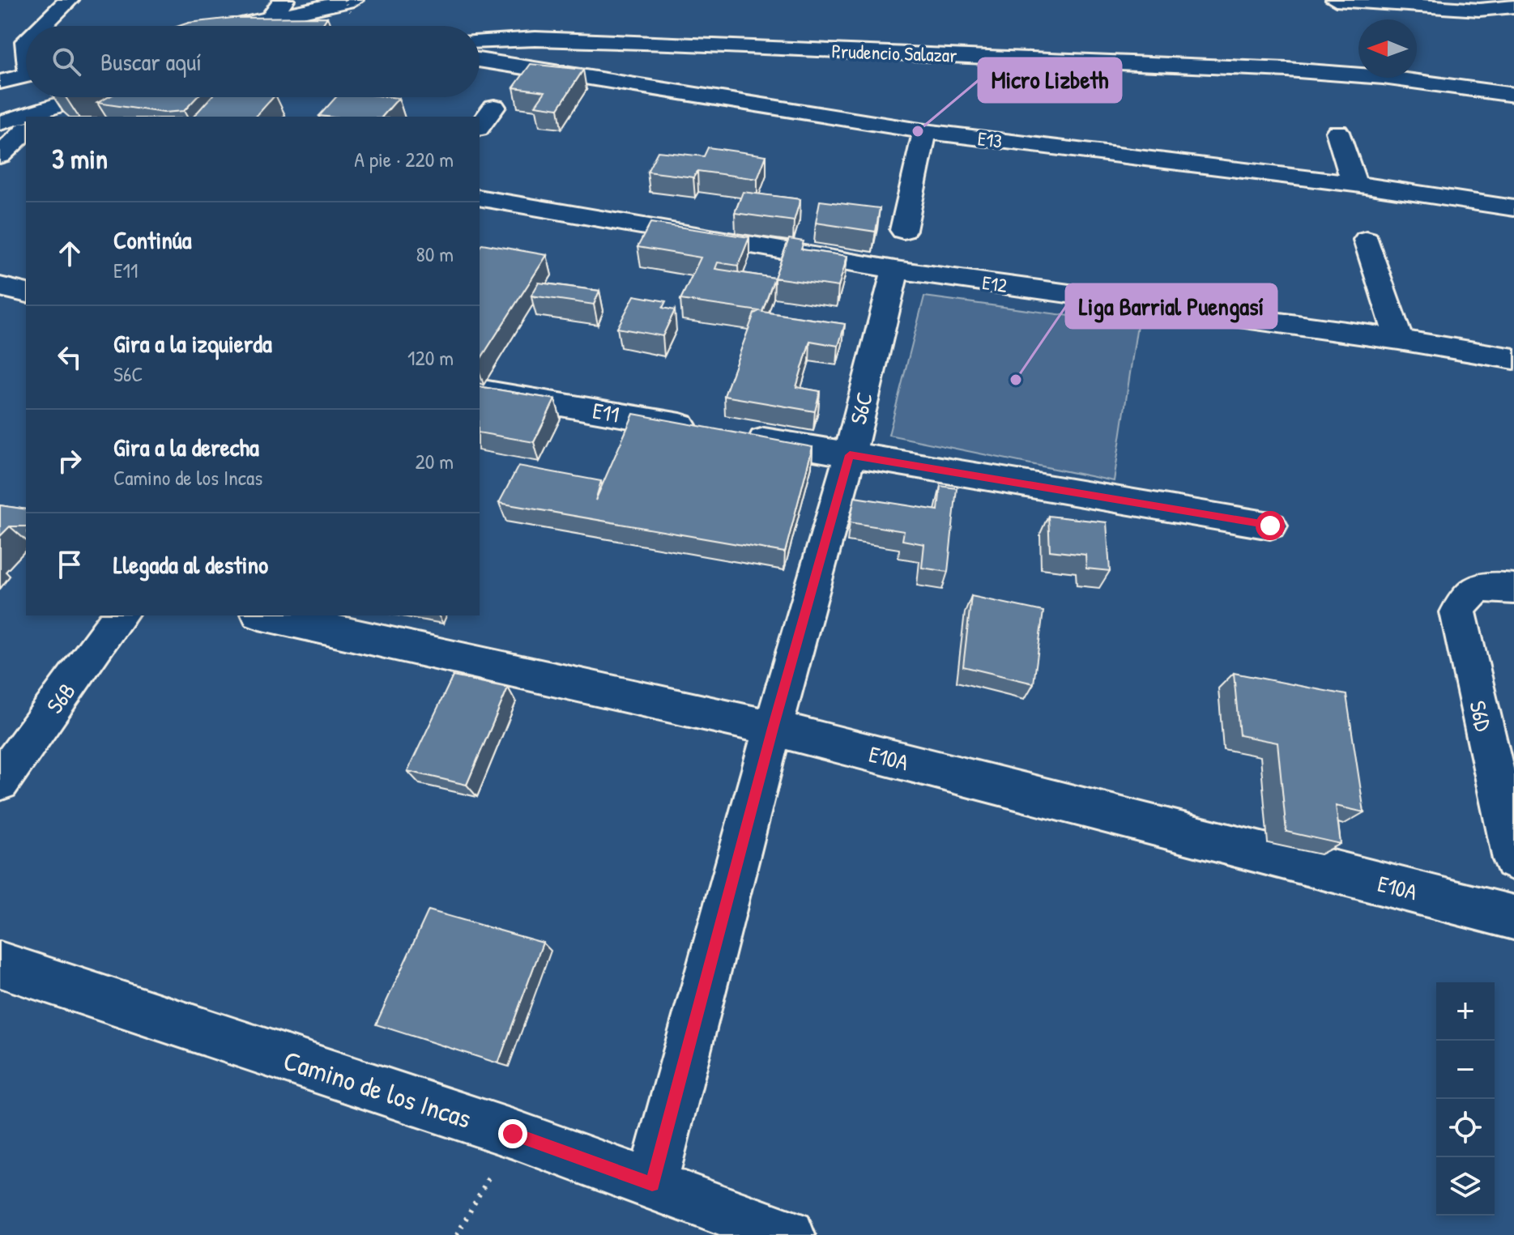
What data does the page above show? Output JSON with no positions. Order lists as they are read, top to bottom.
{
  "streets": {
    "street": [
      "Prudencio Salazar",
      "E13",
      "E12",
      "S6C",
      "E11",
      "S6B",
      "S6D",
      "E10A",
      "Camino de los Incas"
    ]
  },
  "crossings": [
    ["E12", "S6C"],
    ["S6C", "E11"],
    ["S6C", "E10A"],
    ["S6C", "Camino de los Incas"]
  ],
  "places": ["Micro Lizbeth", "Liga Barrial Puengasí"],
  "north": "left",
  "page": {
    "search": "Buscar aquí",
    "heading": ["3 min", "A pie · 220 m"],
    "list": [
      ["Continúa", "E11", "80 m"],
      ["Gira a la izquierda", "S6C", "120 m"],
      ["Gira a la derecha", "Camino de los Incas", "20 m"],
      "Llegada al destino"
    ],
    "map_buttons": ["+", "−"]
  }
}
